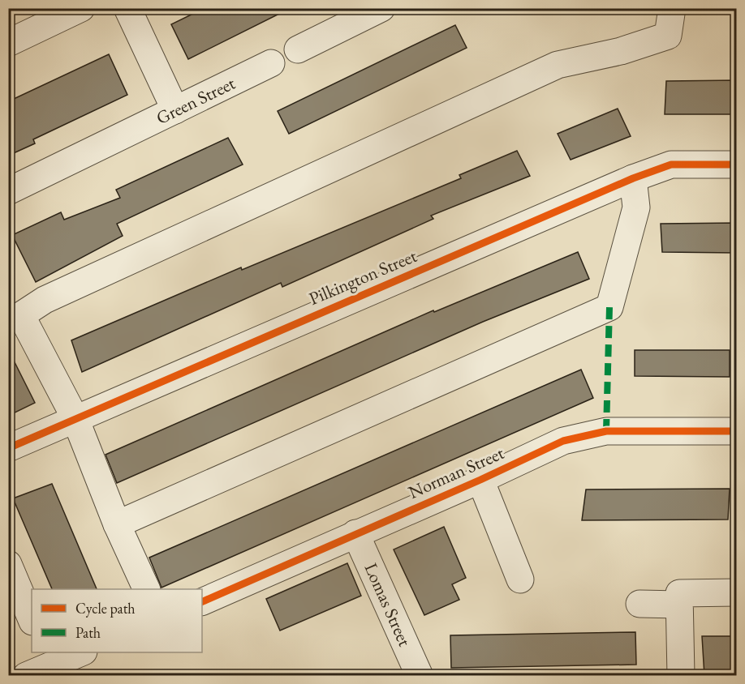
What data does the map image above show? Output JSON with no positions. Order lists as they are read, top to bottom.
{
  "streets": {
    "street": [
      "Green Street",
      "Pilkington Street",
      "Norman Street",
      "Lomas Street"
    ]
  },
  "crossings": [
    ["Norman Street", "Lomas Street"]
  ],
  "legend": ["Cycle path", "Path"]
}
